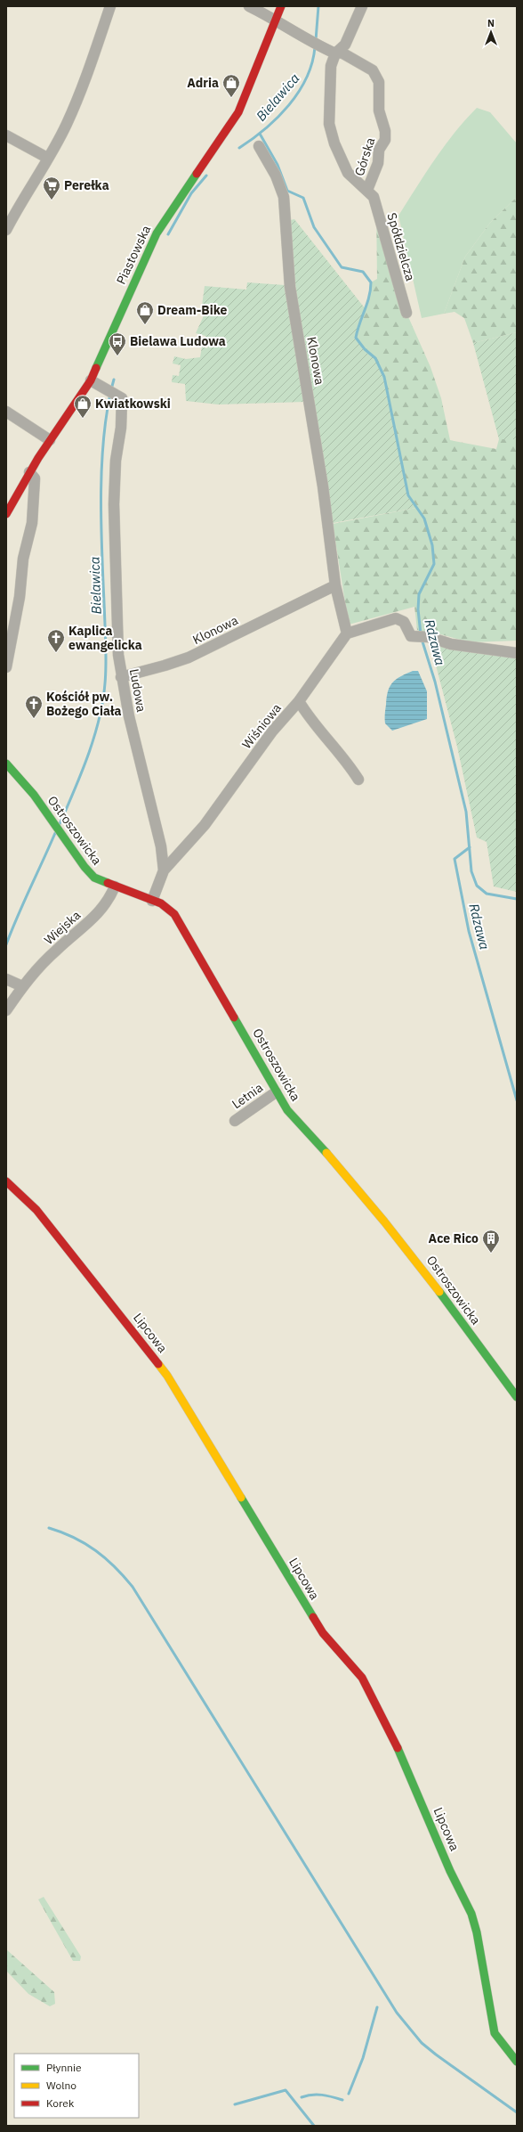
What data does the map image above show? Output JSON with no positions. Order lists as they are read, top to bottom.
{
  "streets": {
    "street": [
      "Górska",
      "Spółdzielcza",
      "Piastowska",
      "Klonowa",
      "Ludowa",
      "Wiśniowa",
      "Ostroszowicka",
      "Wiejska",
      "Letnia",
      "Lipcowa"
    ]
  },
  "crossings": [
    ["Górska", "Spółdzielcza"],
    ["Piastowska", "Ludowa"],
    ["Klonowa", "Ludowa"],
    ["Klonowa", "Wiśniowa"],
    ["Ludowa", "Wiśniowa"],
    ["Wiśniowa", "Ostroszowicka"],
    ["Ostroszowicka", "Wiejska"],
    ["Ostroszowicka", "Letnia"]
  ],
  "water": ["Bielawica", "Rdzawa"],
  "places": {
    "shop": ["Adria", "Dream-Bike", "Kwiatkowski"],
    "supermarket": ["Perełka"],
    "bus stop": ["Bielawa Ludowa"],
    "church": ["Kaplica ewangelicka", "Kościół pw. Bożego Ciała"],
    "building": ["Ace Rico"]
  },
  "legend": ["Płynnie", "Wolno", "Korek"],
  "north": "top"
}
